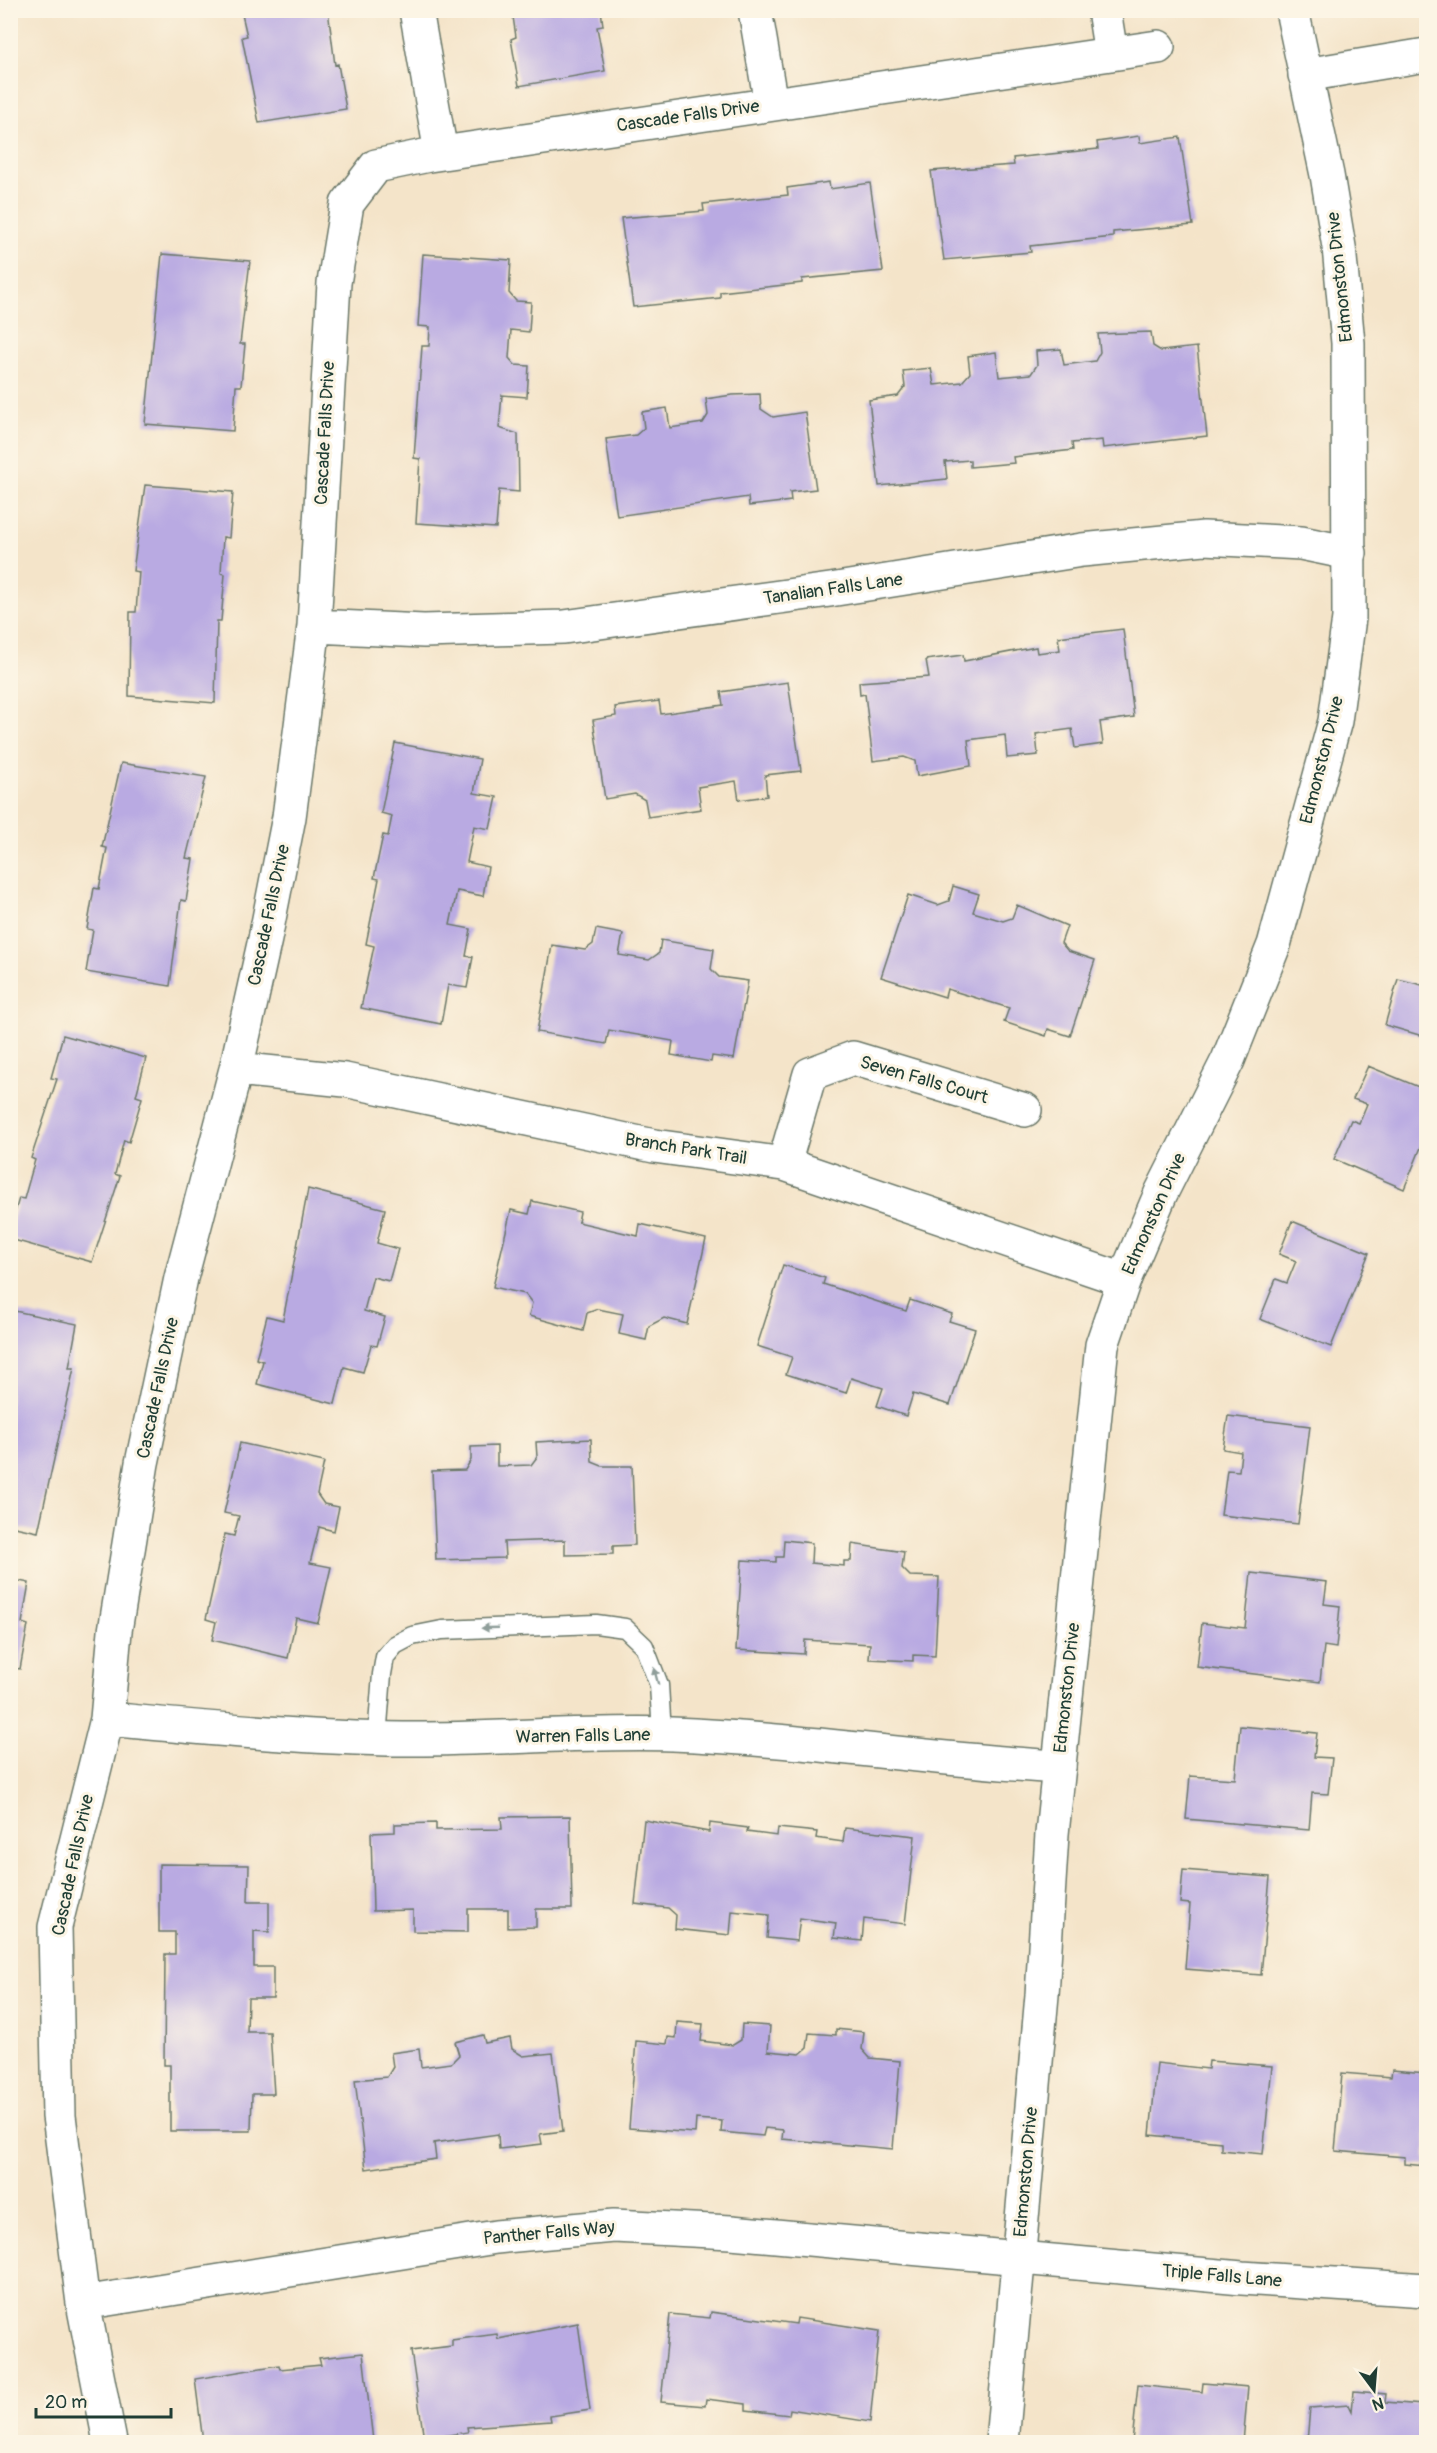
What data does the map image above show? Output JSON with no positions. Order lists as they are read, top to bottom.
{
  "streets": {
    "street": [
      "Cascade Falls Drive",
      "Edmonston Drive",
      "Tanalian Falls Lane",
      "Seven Falls Court",
      "Branch Park Trail",
      "Warren Falls Lane",
      "Panther Falls Way",
      "Triple Falls Lane"
    ]
  },
  "crossings": [
    ["Cascade Falls Drive", "Tanalian Falls Lane"],
    ["Cascade Falls Drive", "Branch Park Trail"],
    ["Cascade Falls Drive", "Warren Falls Lane"],
    ["Cascade Falls Drive", "Panther Falls Way"],
    ["Edmonston Drive", "Tanalian Falls Lane"],
    ["Edmonston Drive", "Branch Park Trail"],
    ["Edmonston Drive", "Warren Falls Lane"],
    ["Edmonston Drive", "Panther Falls Way"],
    ["Edmonston Drive", "Triple Falls Lane"],
    ["Seven Falls Court", "Branch Park Trail"],
    ["Panther Falls Way", "Triple Falls Lane"]
  ],
  "scale_bar": "20 m",
  "north": "bottom"
}
